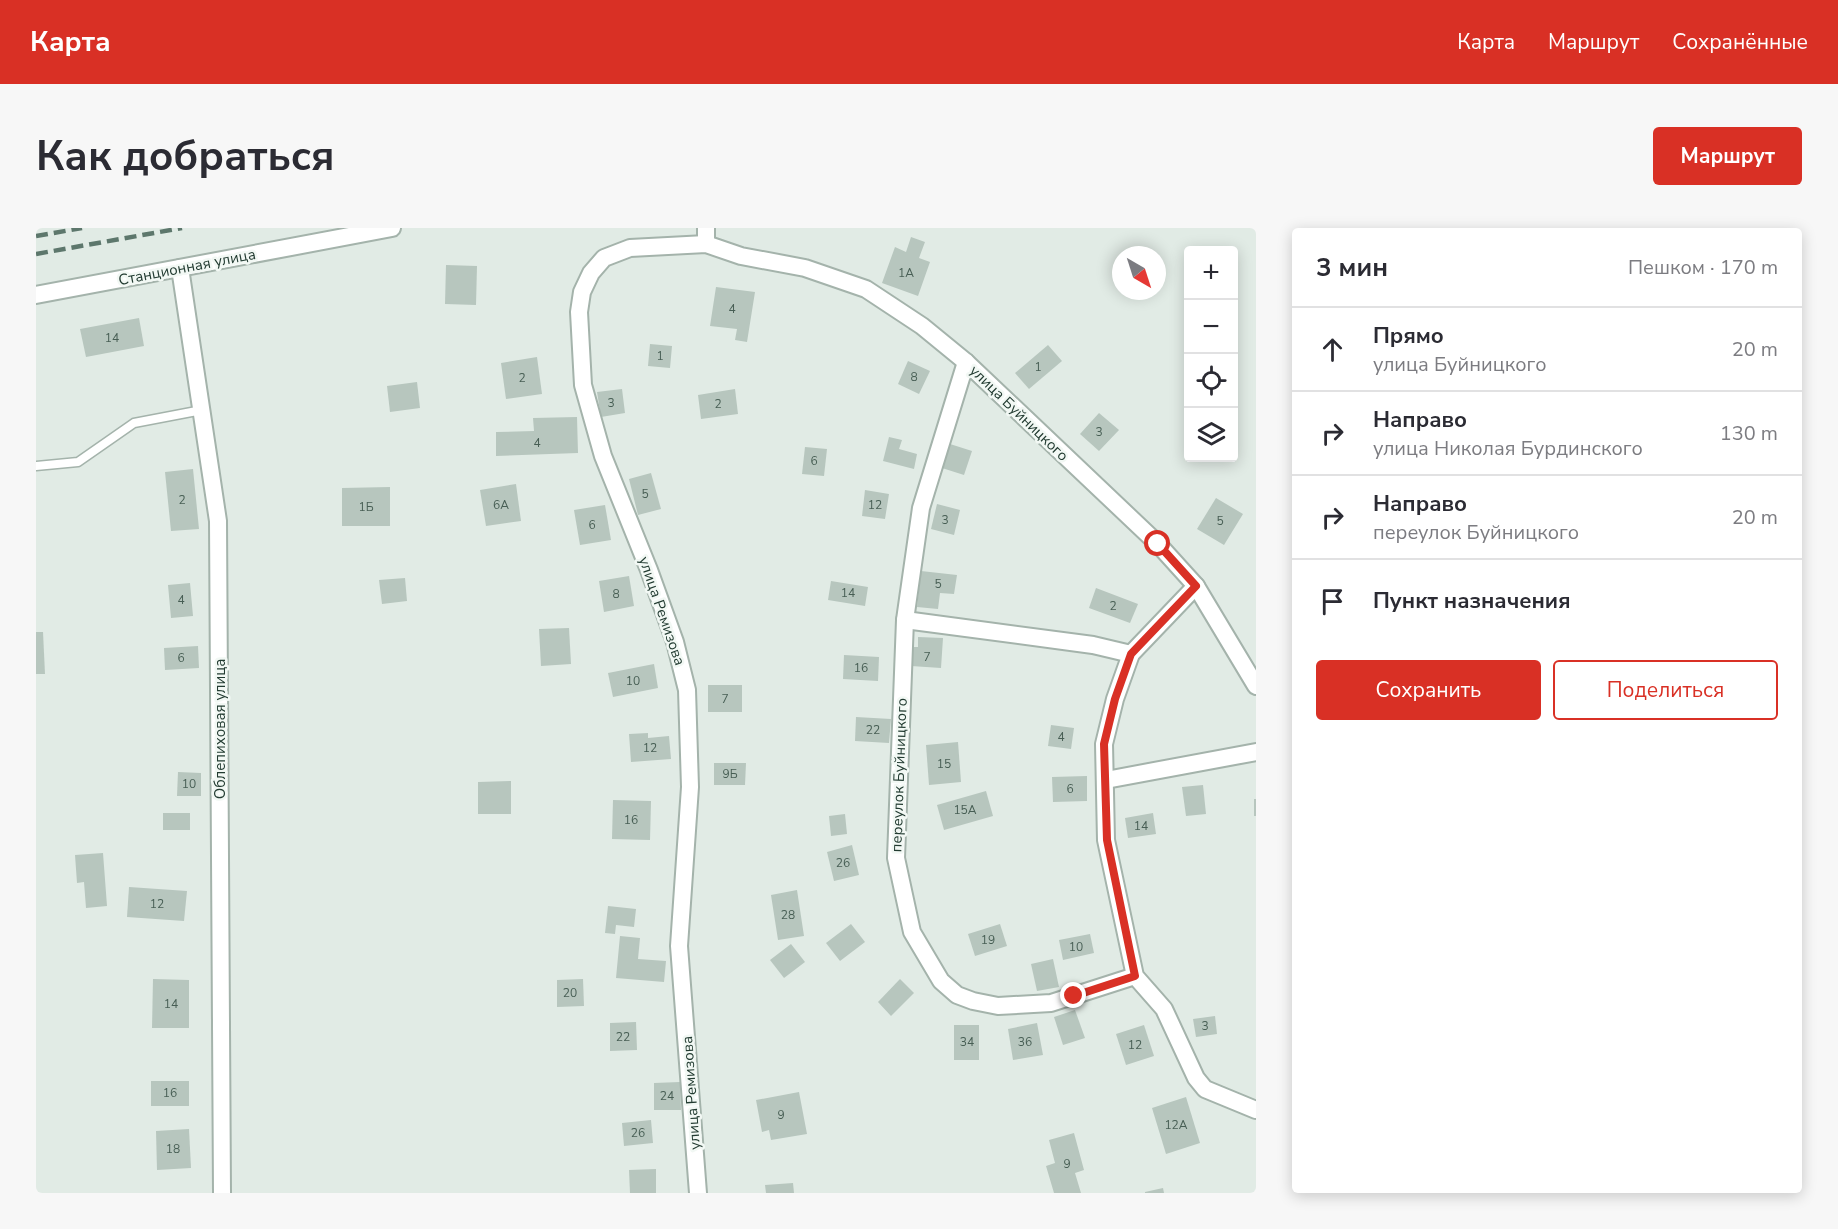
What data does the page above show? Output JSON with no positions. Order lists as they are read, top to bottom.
{
  "streets": {
    "street": [
      "Станционная улица",
      "улица Буйницкого",
      "улица Ремизова",
      "Облепиховая улица",
      "переулок Буйницкого"
    ]
  },
  "crossings": [
    ["Станционная улица", "Облепиховая улица"],
    ["улица Буйницкого", "улица Ремизова"],
    ["улица Буйницкого", "переулок Буйницкого"]
  ],
  "house_numbers": [
    "1А",
    "4",
    "14",
    "1",
    "1",
    "8",
    "2",
    "3",
    "2",
    "3",
    "4",
    "6",
    "5",
    "2",
    "6А",
    "12",
    "1Б",
    "3",
    "5",
    "6",
    "5",
    "14",
    "8",
    "4",
    "2",
    "7",
    "6",
    "16",
    "10",
    "7",
    "22",
    "4",
    "12",
    "15",
    "9Б",
    "10",
    "6",
    "15А",
    "16",
    "14",
    "26",
    "12",
    "28",
    "19",
    "10",
    "20",
    "14",
    "3",
    "22",
    "34",
    "36",
    "12",
    "16",
    "24",
    "9",
    "12А",
    "26",
    "18",
    "9"
  ],
  "north": "bottom right",
  "page": {
    "header": "Карта",
    "nav": ["Карта", "Маршрут", "Сохранённые"],
    "buttons": [
      "Маршрут",
      ["Сохранить", "Поделиться"]
    ],
    "title": "Как добраться",
    "heading": ["3 мин", "Пешком · 170 m"],
    "map_buttons": ["+", "−"],
    "list": [
      ["Прямо", "улица Буйницкого", "20 m"],
      ["Направо", "улица Николая Бурдинского", "130 m"],
      ["Направо", "переулок Буйницкого", "20 m"],
      "Пункт назначения"
    ]
  }
}
